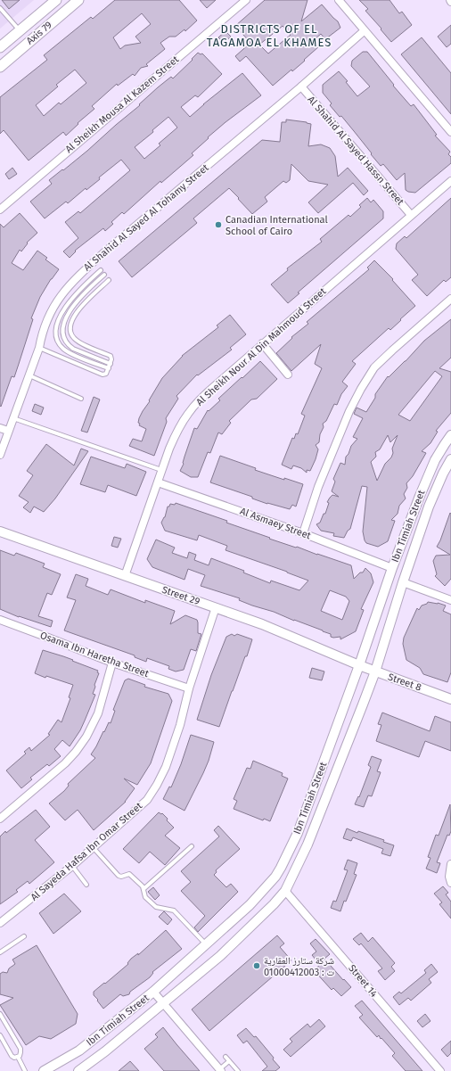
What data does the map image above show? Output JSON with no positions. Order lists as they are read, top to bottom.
{
  "streets": {
    "main road": ["Axis 79"],
    "street": [
      "Al Sheikh Mousa Al Kazem Street",
      "Al Shahid Al Sayed Hassn Street",
      "Al Shahid Al Sayed Al Tohamy Street",
      "Al Sheikh Nour Al Din Mahmoud Street",
      "Al Asmaey Street",
      "Ibn Timiah Street",
      "Street 29",
      "Osama Ibn Haretha Street",
      "Street 8",
      "Al Sayeda Hafsa Ibn Omar Street",
      "Street 14"
    ]
  },
  "crossings": [
    ["Al Shahid Al Sayed Hassn Street", "Al Shahid Al Sayed Al Tohamy Street"],
    ["Al Shahid Al Sayed Hassn Street", "Al Sheikh Nour Al Din Mahmoud Street"],
    ["Al Sheikh Nour Al Din Mahmoud Street", "Al Asmaey Street"],
    ["Al Sheikh Nour Al Din Mahmoud Street", "Street 29"],
    ["Al Asmaey Street", "Ibn Timiah Street"],
    ["Ibn Timiah Street", "Street 29"],
    ["Ibn Timiah Street", "Street 8"],
    ["Ibn Timiah Street", "Street 14"],
    ["Street 29", "Street 8"],
    ["Street 29", "Al Sayeda Hafsa Ibn Omar Street"],
    ["Osama Ibn Haretha Street", "Al Sayeda Hafsa Ibn Omar Street"]
  ],
  "districts": ["DISTRICTS OF EL TAGAMOA EL KHAMES"],
  "places": ["Canadian International School of Cairo", "شركة ستارز العقارية ت : 01000412003"]
}
